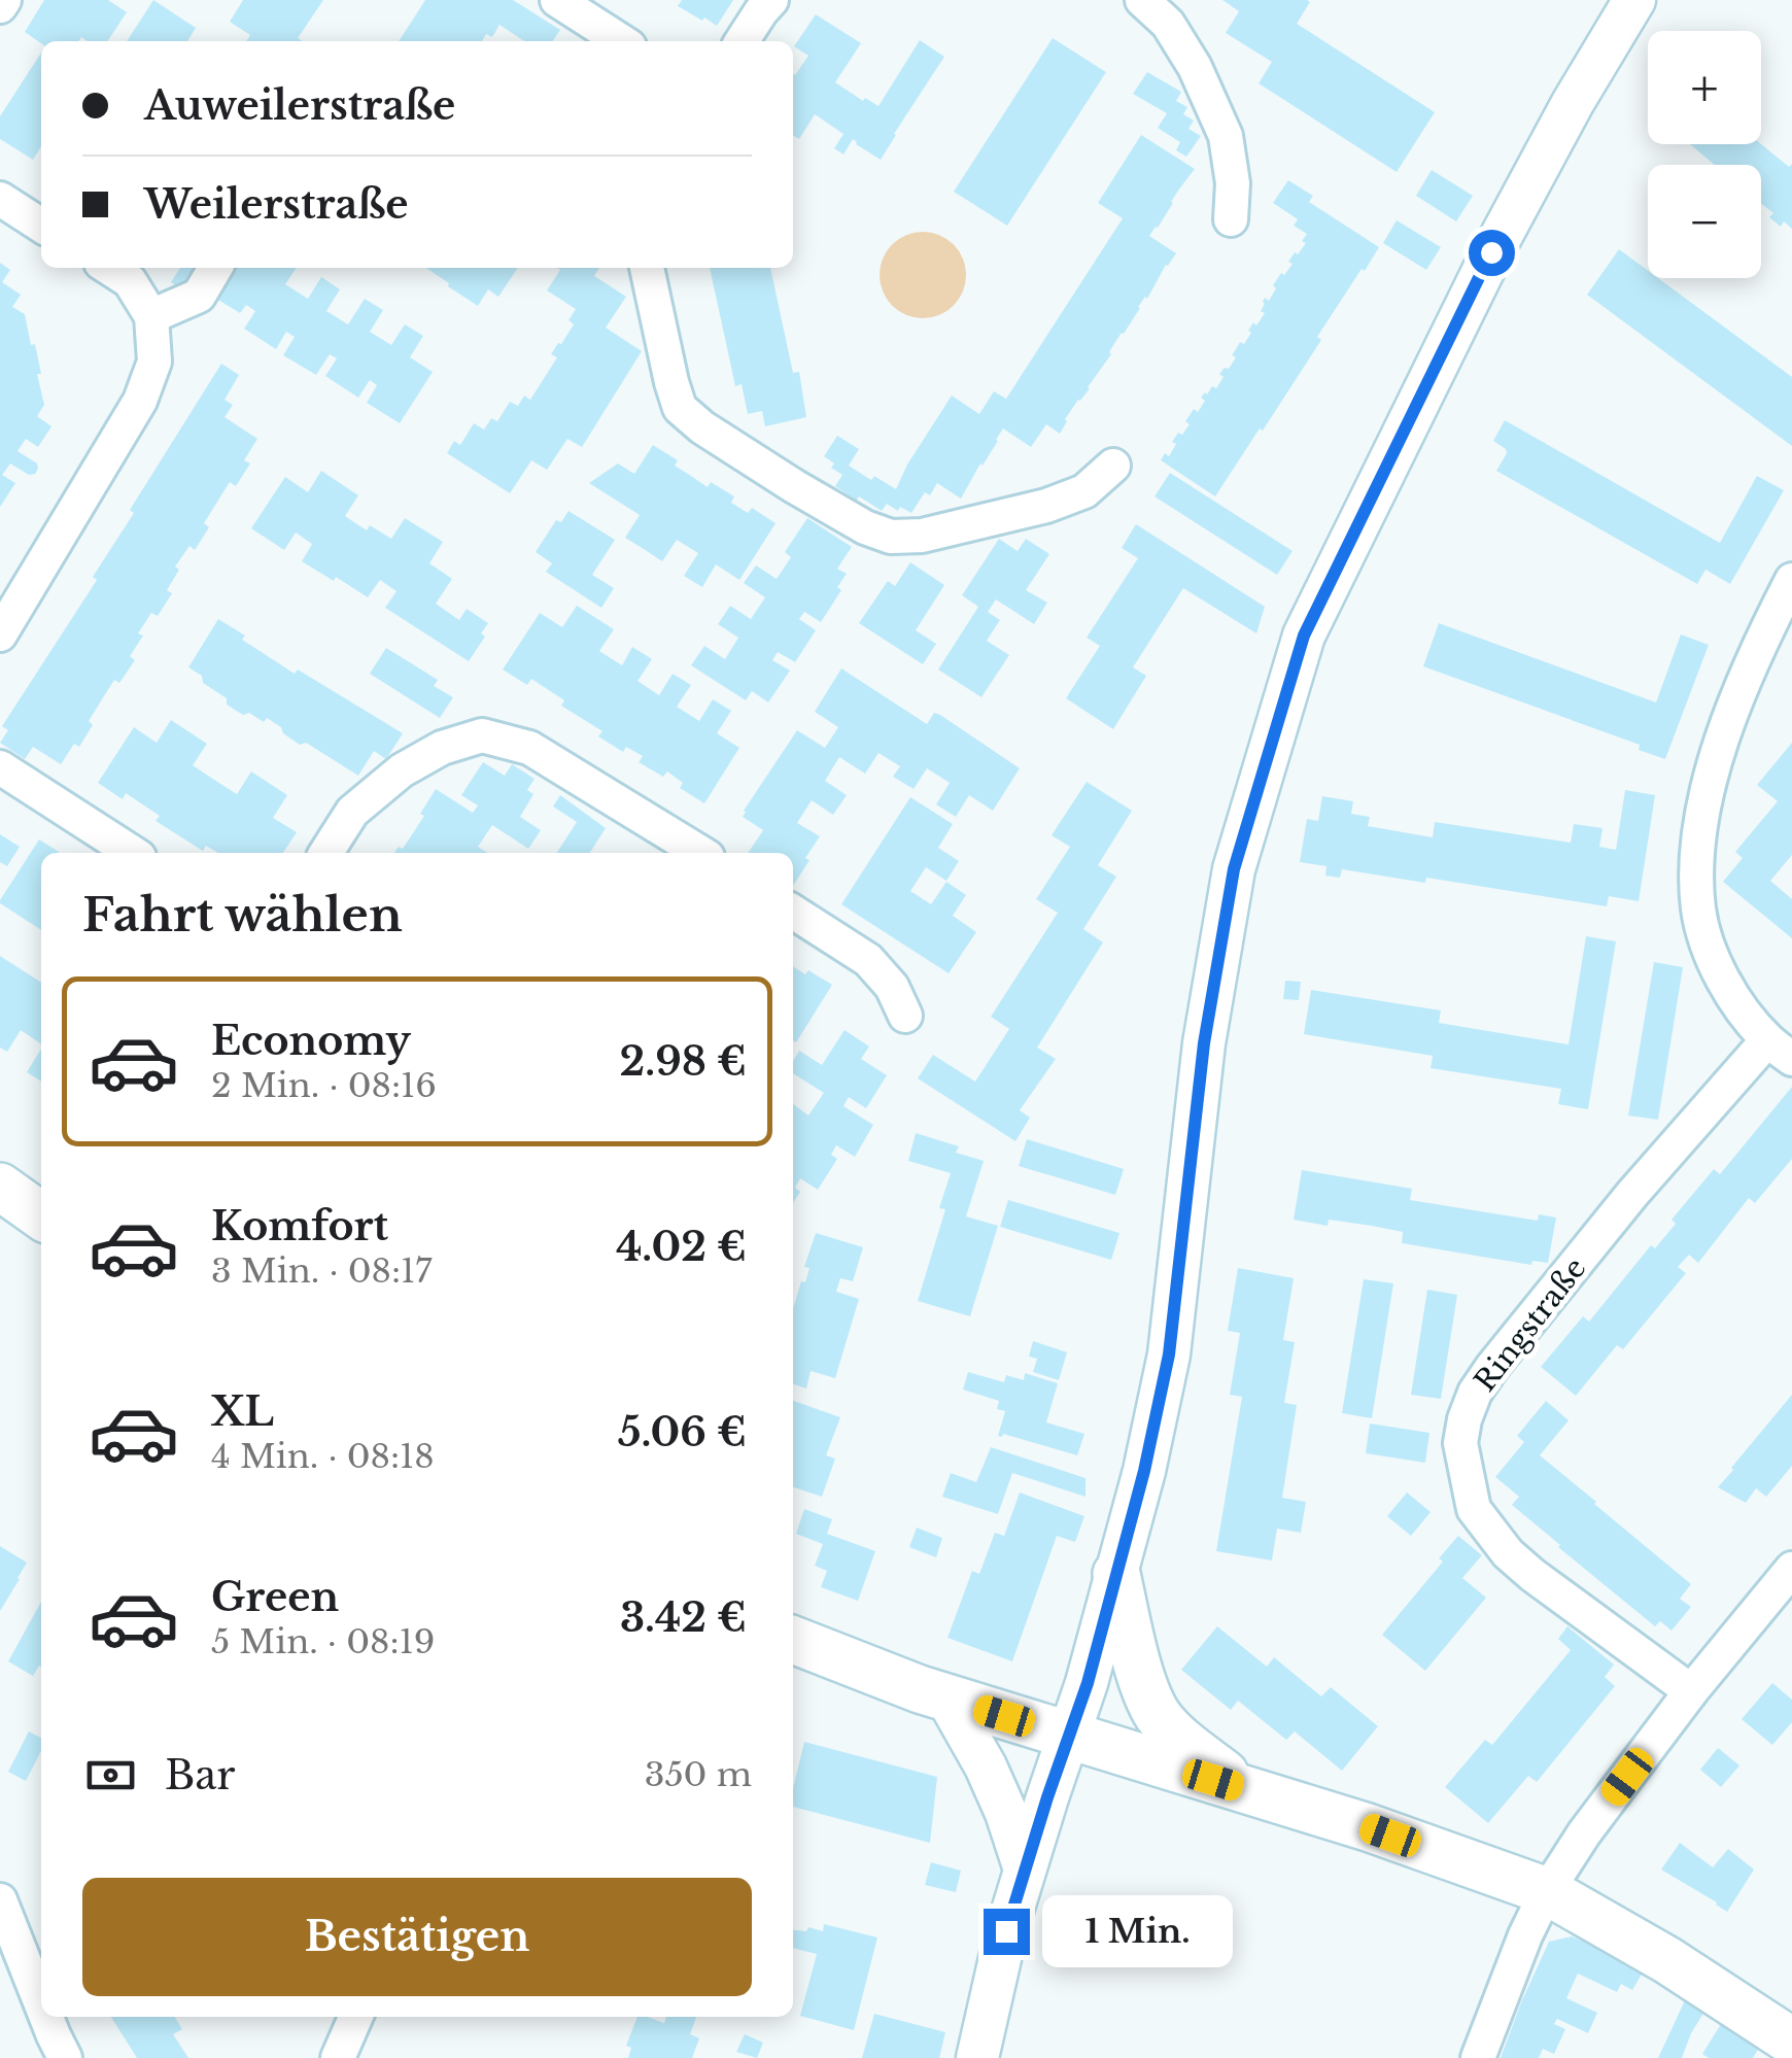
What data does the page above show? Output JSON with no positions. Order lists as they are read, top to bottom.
{
  "streets": {
    "street": ["Ringstraße"]
  },
  "page": {
    "map_buttons": ["+", "−"],
    "banner": ["Auweilerstraße", "Weilerstraße"],
    "heading": "Fahrt wählen",
    "list": [
      {
        "name": "Economy",
        "note": "2 Min. · 08:16",
        "value": "2.98 €"
      },
      {
        "name": "Komfort",
        "note": "3 Min. · 08:17",
        "value": "4.02 €"
      },
      {
        "name": "XL",
        "note": "4 Min. · 08:18",
        "value": "5.06 €"
      },
      {
        "name": "Green",
        "note": "5 Min. · 08:19",
        "value": "3.42 €"
      }
    ],
    "pay": ["Bar", "350 m"],
    "buttons": "Bestätigen",
    "bubble": "1 Min."
  }
}
